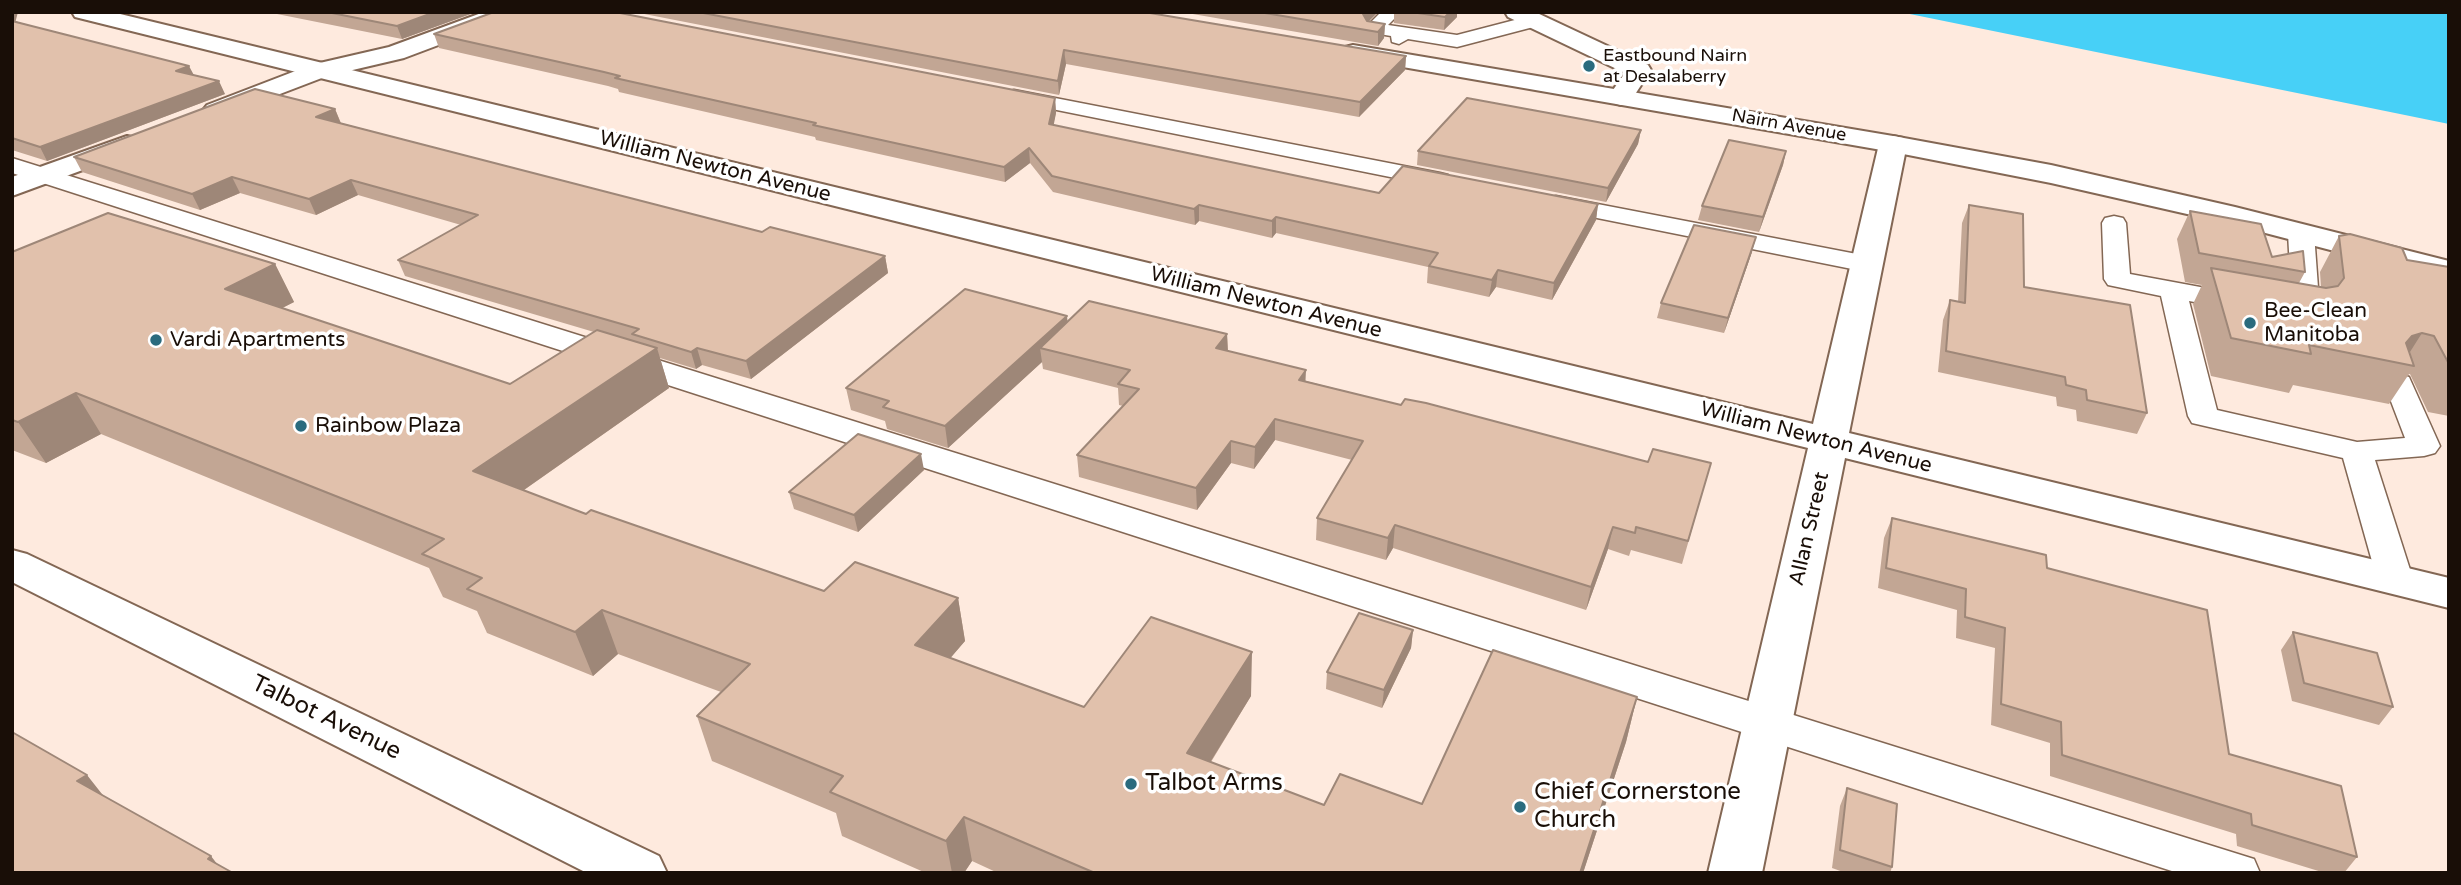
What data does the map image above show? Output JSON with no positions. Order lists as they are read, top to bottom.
{
  "streets": {
    "street": [
      "Nairn Avenue",
      "William Newton Avenue",
      "Allan Street",
      "Talbot Avenue"
    ]
  },
  "crossings": [
    ["Nairn Avenue", "Allan Street"],
    ["William Newton Avenue", "Allan Street"]
  ],
  "places": [
    "Eastbound Nairn at Desalaberry",
    "Bee-Clean Manitoba",
    "Vardi Apartments",
    "Rainbow Plaza",
    "Talbot Arms",
    "Chief Cornerstone Church"
  ]
}
